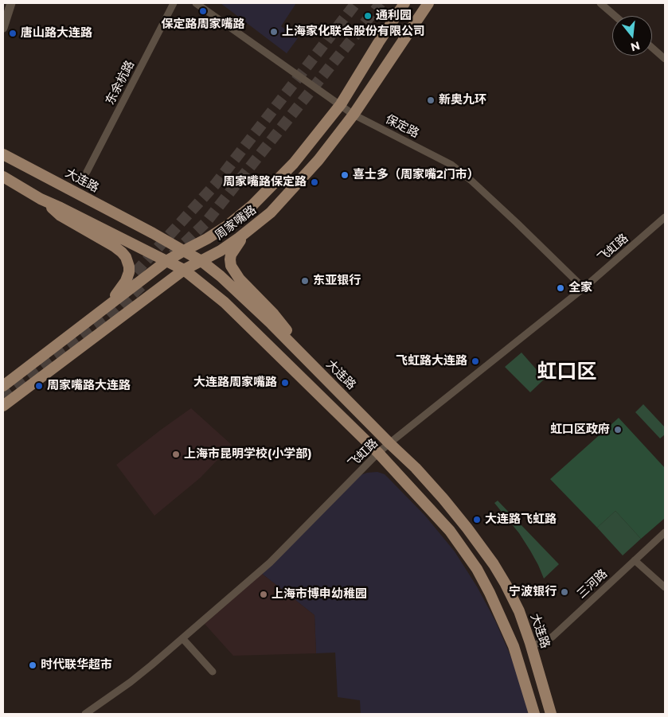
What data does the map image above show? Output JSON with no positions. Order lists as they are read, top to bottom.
{
  "streets": {
    "main road": ["大连路", "周家嘴路"],
    "street": [
      "东余杭路",
      "保定路",
      "飞虹路",
      "三河路"
    ]
  },
  "crossings": [
    ["保定路", "周家嘴路"],
    ["保定路", "飞虹路"],
    ["大连路", "周家嘴路"],
    ["大连路", "飞虹路"],
    ["大连路", "三河路"]
  ],
  "districts": ["虹口区"],
  "places": [
    "保定路周家嘴路",
    "通利园",
    "上海家化联合股份有限公司",
    "唐山路大连路",
    "新奥九环",
    "喜士多（周家嘴2门市）",
    "周家嘴路保定路",
    "东亚银行",
    "全家",
    "飞虹路大连路",
    "大连路周家嘴路",
    "周家嘴路大连路",
    "虹口区政府",
    "上海市昆明学校(小学部)",
    "大连路飞虹路",
    "宁波银行",
    "上海市博申幼稚园",
    "时代联华超市"
  ],
  "north": "bottom"
}
